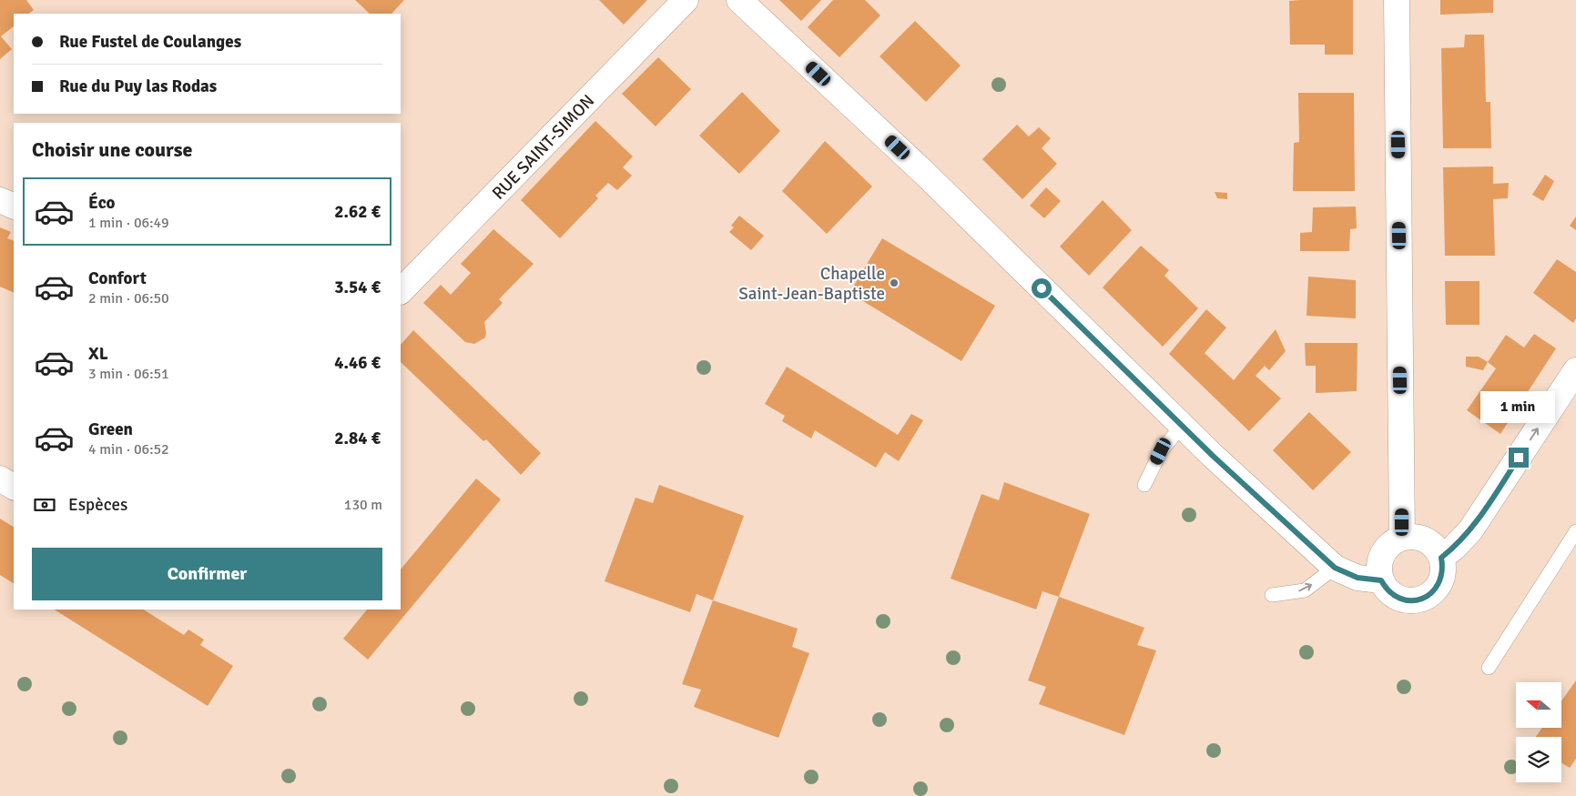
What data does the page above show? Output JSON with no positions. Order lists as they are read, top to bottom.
{
  "streets": {
    "street": ["RUE SAINT-SIMON"]
  },
  "places": ["Chapelle Saint-Jean-Baptiste"],
  "north": "left",
  "page": {
    "banner": ["Rue Fustel de Coulanges", "Rue du Puy las Rodas"],
    "heading": "Choisir une course",
    "list": [
      {
        "name": "Éco",
        "note": "1 min · 06:49",
        "value": "2.62 €"
      },
      {
        "name": "Confort",
        "note": "2 min · 06:50",
        "value": "3.54 €"
      },
      {
        "name": "XL",
        "note": "3 min · 06:51",
        "value": "4.46 €"
      },
      {
        "name": "Green",
        "note": "4 min · 06:52",
        "value": "2.84 €"
      }
    ],
    "bubble": "1 min",
    "pay": ["Espèces", "130 m"],
    "buttons": "Confirmer"
  }
}
